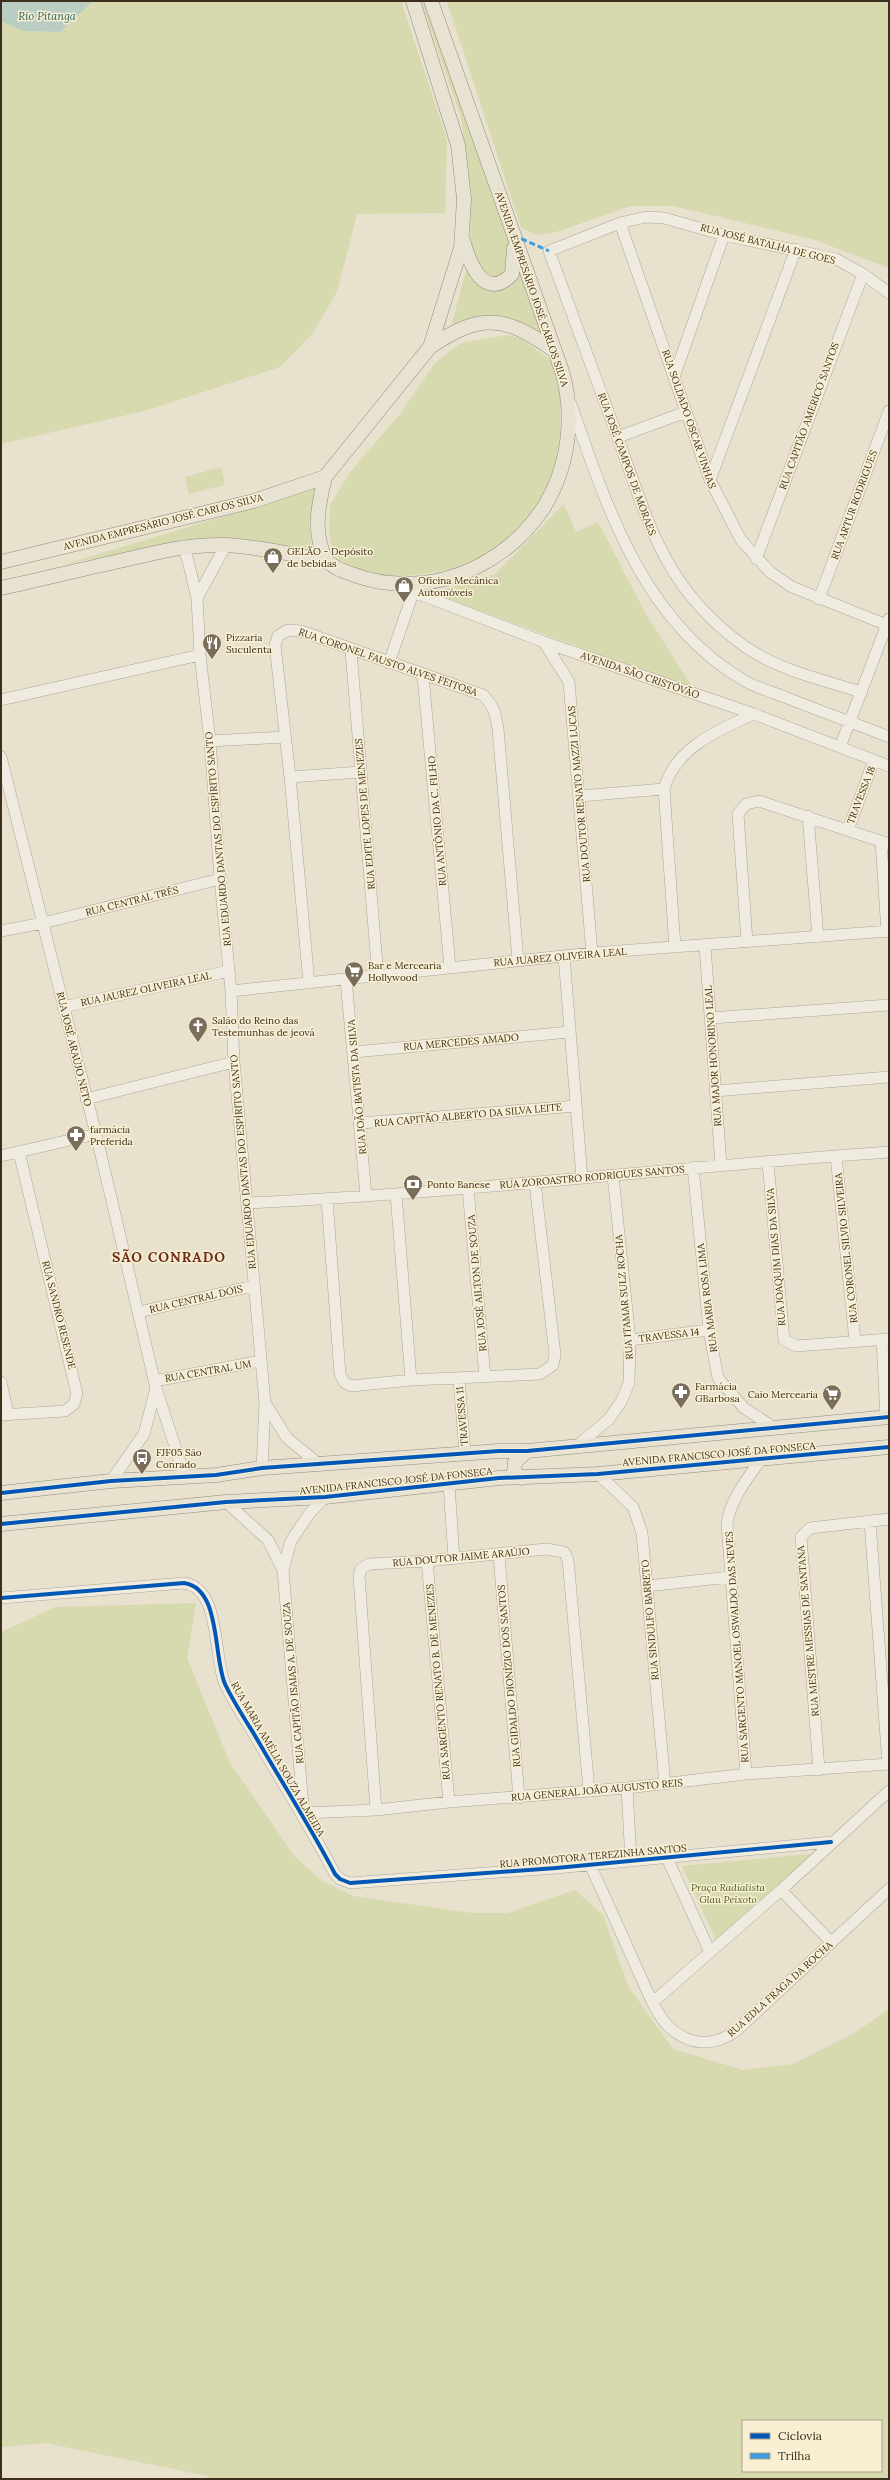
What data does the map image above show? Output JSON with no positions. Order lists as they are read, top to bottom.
{
  "streets": {
    "main road": ["AVENIDA EMPRESÁRIO JOSÉ CARLOS SILVA", "AVENIDA FRANCISCO JOSÉ DA FONSECA"],
    "street": [
      "RUA JOSÉ BATALHA DE GOES",
      "RUA CAPITÃO AMERICO SANTOS",
      "RUA SOLDADO OSCAR VINHAS",
      "RUA JOSÉ CAMPOS DE MORAES",
      "RUA ARTUR RODRIGUES",
      "RUA CORONEL FAUSTO ALVES FEITOSA",
      "AVENIDA SÃO CRISTÓVÃO",
      "RUA DOUTOR RENATO MAZZI LUCAS",
      "TRAVESSA 18",
      "RUA EDITE LOPES DE MENEZES",
      "RUA ANTÔNIO DA C. FILHO",
      "RUA EDUARDO DANTAS DO ESPÍRITO SANTO",
      "RUA CENTRAL TRÊS",
      "RUA JUAREZ OLIVEIRA LEAL",
      "RUA JAUREZ OLIVEIRA LEAL",
      "RUA MERCEDES AMADO",
      "RUA JOSÉ ARAÚJO NETO",
      "RUA MAJOR HONORINO LEAL",
      "RUA JOÃO BATISTA DA SILVA",
      "RUA CAPITÃO ALBERTO DA SILVA LEITE",
      "RUA ZOROASTRO RODRIGUES SANTOS",
      "RUA CORONEL SILVIO SILVEIRA",
      "RUA JOAQUIM DIAS DA SILVA",
      "RUA JOSÉ AILTON DE SOUZA",
      "RUA ITAMAR SULZ ROCHA",
      "RUA MARIA ROSA LIMA",
      "RUA CENTRAL DOIS",
      "RUA SANDRO RESENDE",
      "TRAVESSA 14",
      "RUA CENTRAL UM",
      "TRAVESSA 11",
      "RUA DOUTOR JAIME ARAÚJO",
      "RUA SINDULFO BARRETO",
      "RUA MESTRE MESSIAS DE SANTANA",
      "RUA SARGENTO MANOEL OSWALDO DAS NEVES",
      "RUA GIDALDO DIONÍZIO DOS SANTOS",
      "RUA SARGENTO RENATO B. DE MENEZES",
      "RUA CAPITÃO ISAIAS A. DE SOUZA",
      "RUA MARIA AMÉLIA SOUZA ALMEIDA",
      "RUA GENERAL JOÃO AUGUSTO REIS",
      "RUA PROMOTORA TEREZINHA SANTOS",
      "RUA EDLA FRAGA DA ROCHA"
    ]
  },
  "crossings": [
    ["RUA JOSÉ BATALHA DE GOES", "RUA CAPITÃO AMERICO SANTOS"],
    ["RUA JOSÉ BATALHA DE GOES", "RUA SOLDADO OSCAR VINHAS"],
    ["RUA JOSÉ BATALHA DE GOES", "RUA JOSÉ CAMPOS DE MORAES"],
    ["AVENIDA EMPRESÁRIO JOSÉ CARLOS SILVA", "AVENIDA SÃO CRISTÓVÃO"],
    ["AVENIDA EMPRESÁRIO JOSÉ CARLOS SILVA", "RUA EDUARDO DANTAS DO ESPÍRITO SANTO"],
    ["RUA CAPITÃO AMERICO SANTOS", "RUA SOLDADO OSCAR VINHAS"],
    ["RUA SOLDADO OSCAR VINHAS", "RUA ARTUR RODRIGUES"],
    ["RUA CORONEL FAUSTO ALVES FEITOSA", "RUA EDITE LOPES DE MENEZES"],
    ["RUA CORONEL FAUSTO ALVES FEITOSA", "RUA ANTÔNIO DA C. FILHO"],
    ["RUA CORONEL FAUSTO ALVES FEITOSA", "RUA JUAREZ OLIVEIRA LEAL"],
    ["AVENIDA SÃO CRISTÓVÃO", "RUA DOUTOR RENATO MAZZI LUCAS"],
    ["AVENIDA SÃO CRISTÓVÃO", "TRAVESSA 18"],
    ["RUA DOUTOR RENATO MAZZI LUCAS", "RUA JUAREZ OLIVEIRA LEAL"],
    ["RUA EDITE LOPES DE MENEZES", "RUA JUAREZ OLIVEIRA LEAL"],
    ["RUA ANTÔNIO DA C. FILHO", "RUA JUAREZ OLIVEIRA LEAL"],
    ["RUA EDUARDO DANTAS DO ESPÍRITO SANTO", "RUA CENTRAL TRÊS"],
    ["RUA EDUARDO DANTAS DO ESPÍRITO SANTO", "RUA JUAREZ OLIVEIRA LEAL"],
    ["RUA EDUARDO DANTAS DO ESPÍRITO SANTO", "RUA JAUREZ OLIVEIRA LEAL"],
    ["RUA EDUARDO DANTAS DO ESPÍRITO SANTO", "RUA ZOROASTRO RODRIGUES SANTOS"],
    ["RUA EDUARDO DANTAS DO ESPÍRITO SANTO", "RUA CENTRAL DOIS"],
    ["RUA EDUARDO DANTAS DO ESPÍRITO SANTO", "RUA CENTRAL UM"],
    ["RUA EDUARDO DANTAS DO ESPÍRITO SANTO", "AVENIDA FRANCISCO JOSÉ DA FONSECA"],
    ["RUA CENTRAL TRÊS", "RUA JOSÉ ARAÚJO NETO"],
    ["RUA JUAREZ OLIVEIRA LEAL", "RUA MAJOR HONORINO LEAL"],
    ["RUA JUAREZ OLIVEIRA LEAL", "RUA JOÃO BATISTA DA SILVA"],
    ["RUA JAUREZ OLIVEIRA LEAL", "RUA JOSÉ ARAÚJO NETO"],
    ["RUA MERCEDES AMADO", "RUA JOÃO BATISTA DA SILVA"],
    ["RUA JOSÉ ARAÚJO NETO", "RUA CENTRAL DOIS"],
    ["RUA JOSÉ ARAÚJO NETO", "RUA CENTRAL UM"],
    ["RUA JOSÉ ARAÚJO NETO", "AVENIDA FRANCISCO JOSÉ DA FONSECA"],
    ["RUA MAJOR HONORINO LEAL", "RUA ZOROASTRO RODRIGUES SANTOS"],
    ["RUA JOÃO BATISTA DA SILVA", "RUA CAPITÃO ALBERTO DA SILVA LEITE"],
    ["RUA JOÃO BATISTA DA SILVA", "RUA ZOROASTRO RODRIGUES SANTOS"],
    ["RUA ZOROASTRO RODRIGUES SANTOS", "RUA CORONEL SILVIO SILVEIRA"],
    ["RUA ZOROASTRO RODRIGUES SANTOS", "RUA JOAQUIM DIAS DA SILVA"],
    ["RUA ZOROASTRO RODRIGUES SANTOS", "RUA JOSÉ AILTON DE SOUZA"],
    ["RUA ZOROASTRO RODRIGUES SANTOS", "RUA ITAMAR SULZ ROCHA"],
    ["RUA ZOROASTRO RODRIGUES SANTOS", "RUA MARIA ROSA LIMA"],
    ["RUA CORONEL SILVIO SILVEIRA", "RUA JOAQUIM DIAS DA SILVA"],
    ["RUA ITAMAR SULZ ROCHA", "TRAVESSA 14"],
    ["RUA ITAMAR SULZ ROCHA", "AVENIDA FRANCISCO JOSÉ DA FONSECA"],
    ["RUA MARIA ROSA LIMA", "TRAVESSA 14"],
    ["RUA MARIA ROSA LIMA", "AVENIDA FRANCISCO JOSÉ DA FONSECA"],
    ["TRAVESSA 11", "AVENIDA FRANCISCO JOSÉ DA FONSECA"],
    ["AVENIDA FRANCISCO JOSÉ DA FONSECA", "RUA SINDULFO BARRETO"],
    ["AVENIDA FRANCISCO JOSÉ DA FONSECA", "RUA SARGENTO MANOEL OSWALDO DAS NEVES"],
    ["AVENIDA FRANCISCO JOSÉ DA FONSECA", "RUA CAPITÃO ISAIAS A. DE SOUZA"],
    ["RUA DOUTOR JAIME ARAÚJO", "RUA GIDALDO DIONÍZIO DOS SANTOS"],
    ["RUA DOUTOR JAIME ARAÚJO", "RUA SARGENTO RENATO B. DE MENEZES"],
    ["RUA DOUTOR JAIME ARAÚJO", "RUA GENERAL JOÃO AUGUSTO REIS"],
    ["RUA SINDULFO BARRETO", "RUA GENERAL JOÃO AUGUSTO REIS"],
    ["RUA MESTRE MESSIAS DE SANTANA", "RUA GENERAL JOÃO AUGUSTO REIS"],
    ["RUA SARGENTO MANOEL OSWALDO DAS NEVES", "RUA GENERAL JOÃO AUGUSTO REIS"],
    ["RUA GIDALDO DIONÍZIO DOS SANTOS", "RUA GENERAL JOÃO AUGUSTO REIS"],
    ["RUA SARGENTO RENATO B. DE MENEZES", "RUA GENERAL JOÃO AUGUSTO REIS"],
    ["RUA CAPITÃO ISAIAS A. DE SOUZA", "RUA MARIA AMÉLIA SOUZA ALMEIDA"],
    ["RUA CAPITÃO ISAIAS A. DE SOUZA", "RUA GENERAL JOÃO AUGUSTO REIS"],
    ["RUA MARIA AMÉLIA SOUZA ALMEIDA", "RUA GENERAL JOÃO AUGUSTO REIS"],
    ["RUA MARIA AMÉLIA SOUZA ALMEIDA", "RUA PROMOTORA TEREZINHA SANTOS"],
    ["RUA PROMOTORA TEREZINHA SANTOS", "RUA EDLA FRAGA DA ROCHA"]
  ],
  "districts": ["SÃO CONRADO"],
  "water": ["Rio Pitanga"],
  "parks": ["Praça Radialista Glau Peixoto"],
  "places": {
    "shop": ["GELÃO - Depósito de bebidas", "Oficina Mecânica Automóveis"],
    "restaurant": ["Pizzaria Suculenta"],
    "supermarket": ["Bar e Mercearia Hollywood", "Caio Mercearia"],
    "church": ["Salão do Reino das Testemunhas de jeová"],
    "pharmacy": ["farmácia Preferida", "Farmácia GBarbosa"],
    "bank": ["Ponto Banese"],
    "bus stop": ["FJF05 São Conrado"]
  },
  "legend": ["Ciclovia", "Trilha"]
}
